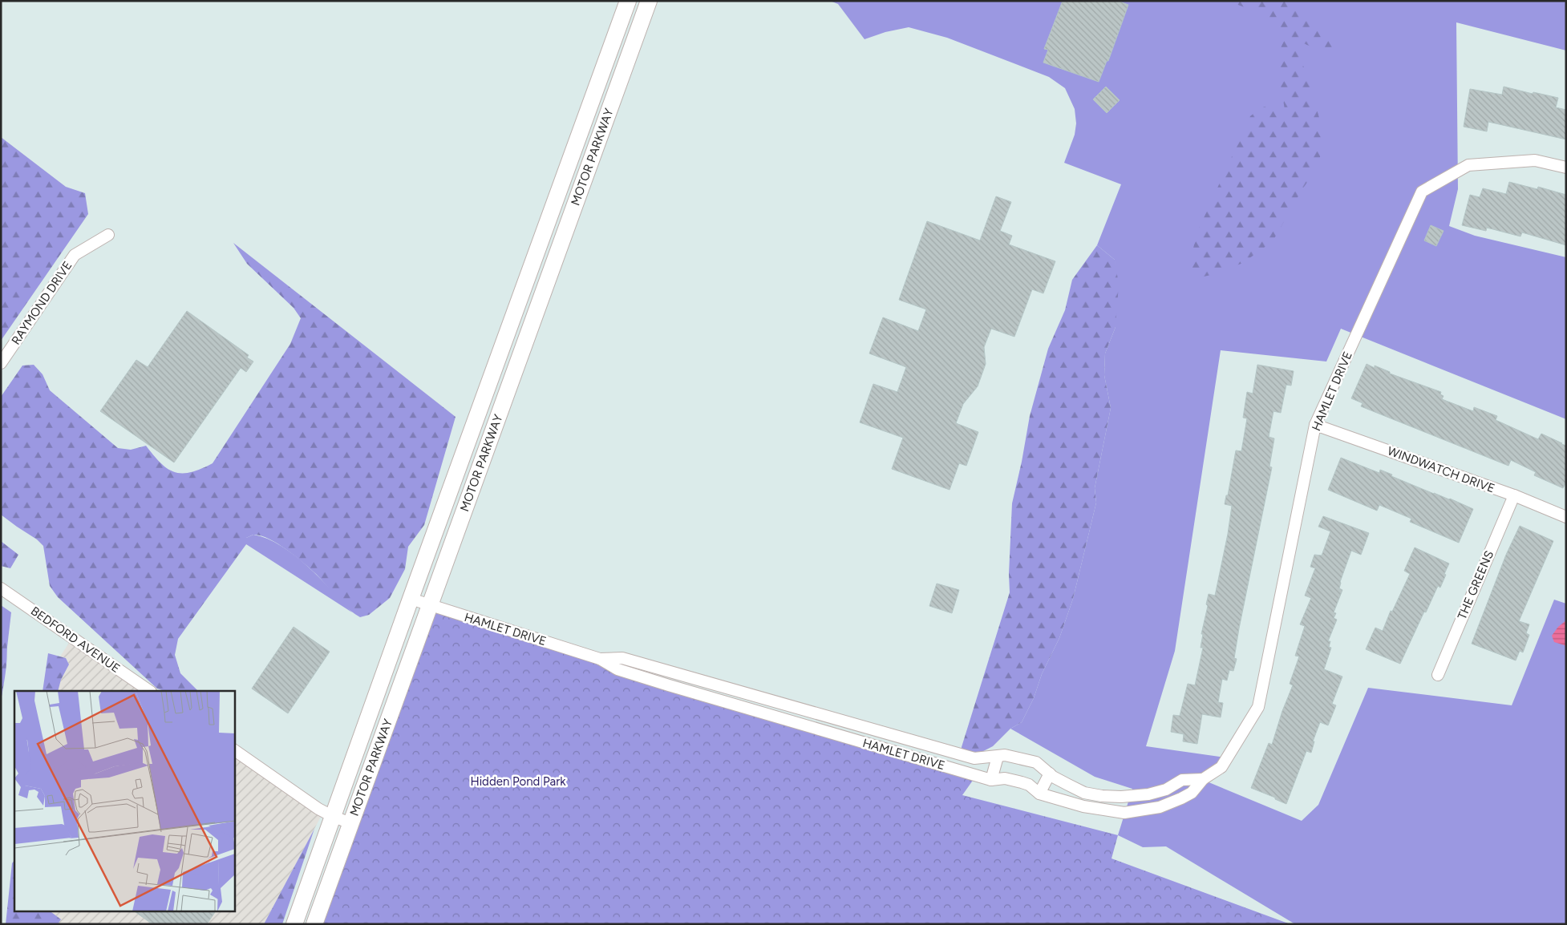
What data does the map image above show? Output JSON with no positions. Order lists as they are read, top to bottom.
{
  "streets": {
    "main road": ["MOTOR PARKWAY"],
    "street": [
      "RAYMOND DRIVE",
      "HAMLET DRIVE",
      "WINDWATCH DRIVE",
      "THE GREENS",
      "BEDFORD AVENUE"
    ]
  },
  "crossings": [
    ["MOTOR PARKWAY", "HAMLET DRIVE"],
    ["HAMLET DRIVE", "WINDWATCH DRIVE"],
    ["WINDWATCH DRIVE", "THE GREENS"]
  ],
  "parks": ["Hidden Pond Park"]
}
